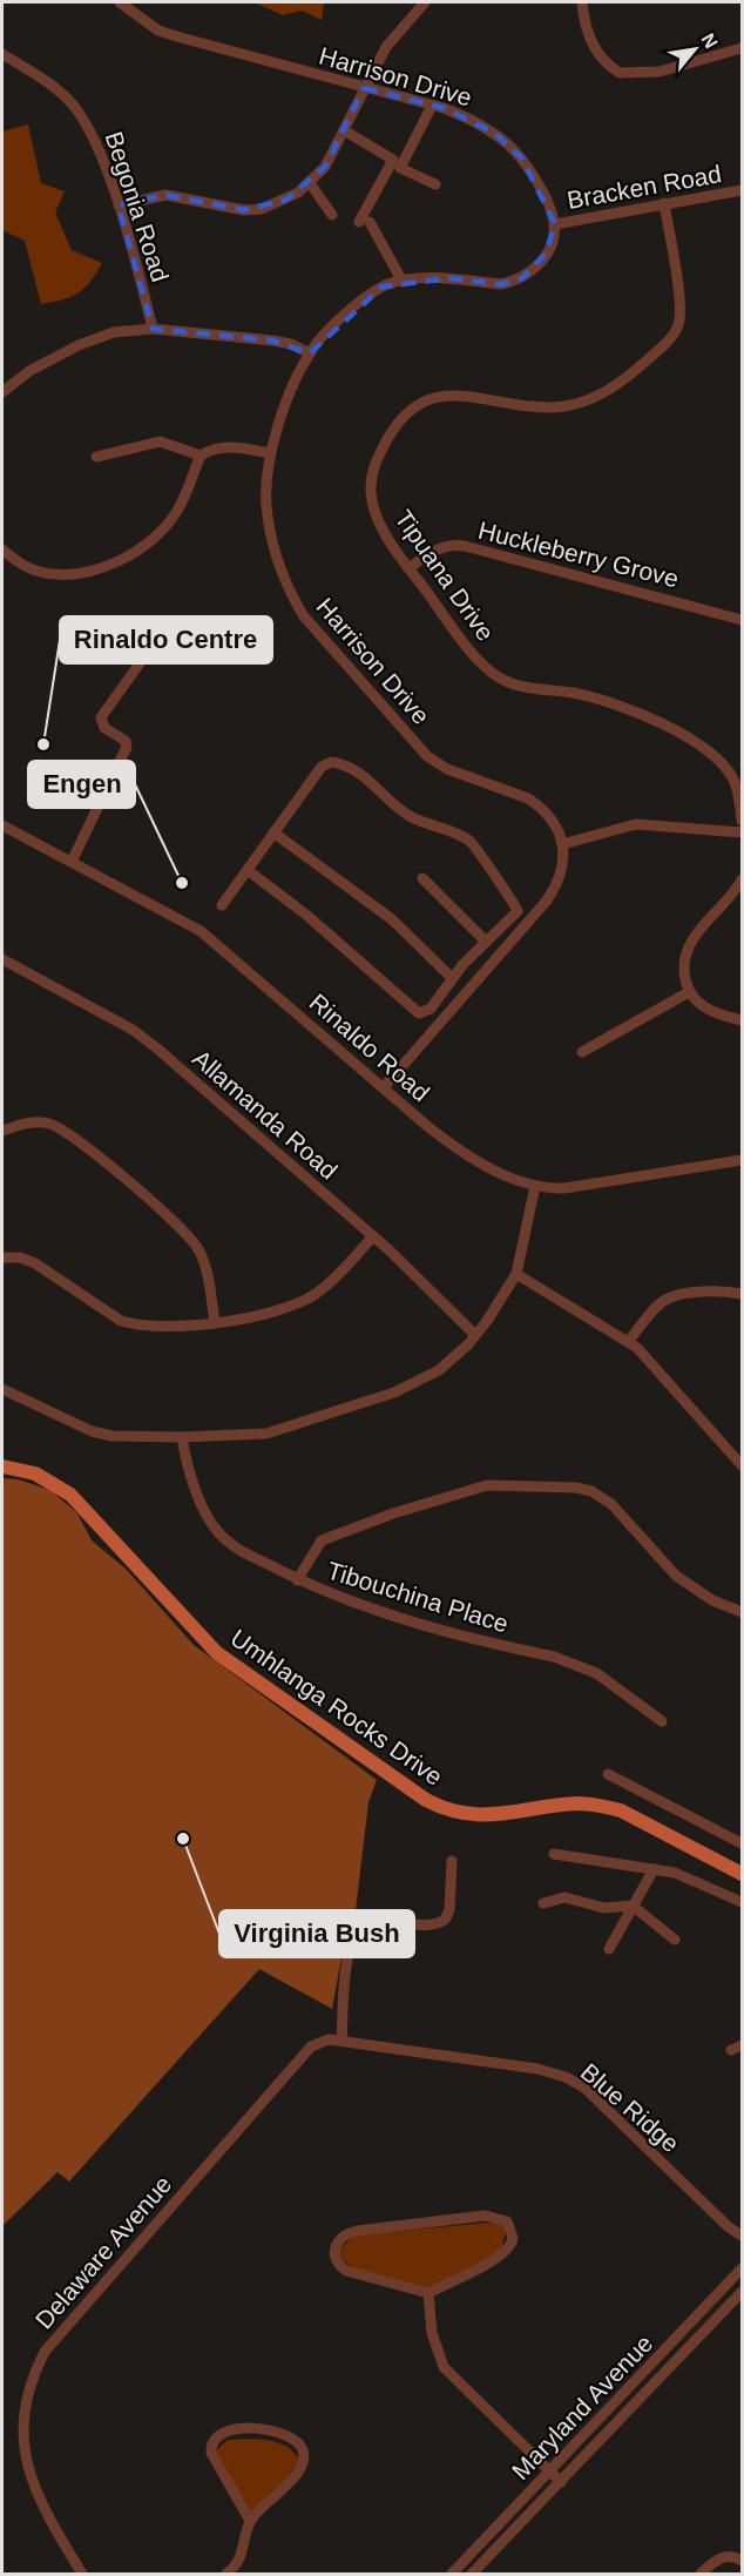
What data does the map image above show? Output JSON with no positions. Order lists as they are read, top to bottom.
{
  "streets": {
    "main road": ["Umhlanga Rocks Drive"],
    "street": [
      "Harrison Drive",
      "Bracken Road",
      "Begonia Road",
      "Huckleberry Grove",
      "Tipuana Drive",
      "Rinaldo Road",
      "Allamanda Road",
      "Tibouchina Place",
      "Blue Ridge",
      "Delaware Avenue",
      "Maryland Avenue"
    ]
  },
  "crossings": [
    ["Harrison Drive", "Bracken Road"],
    ["Bracken Road", "Tipuana Drive"],
    ["Huckleberry Grove", "Tipuana Drive"],
    ["Blue Ridge", "Delaware Avenue"]
  ],
  "places": ["Rinaldo Centre", "Engen", "Virginia Bush"],
  "north": "top right"
}
